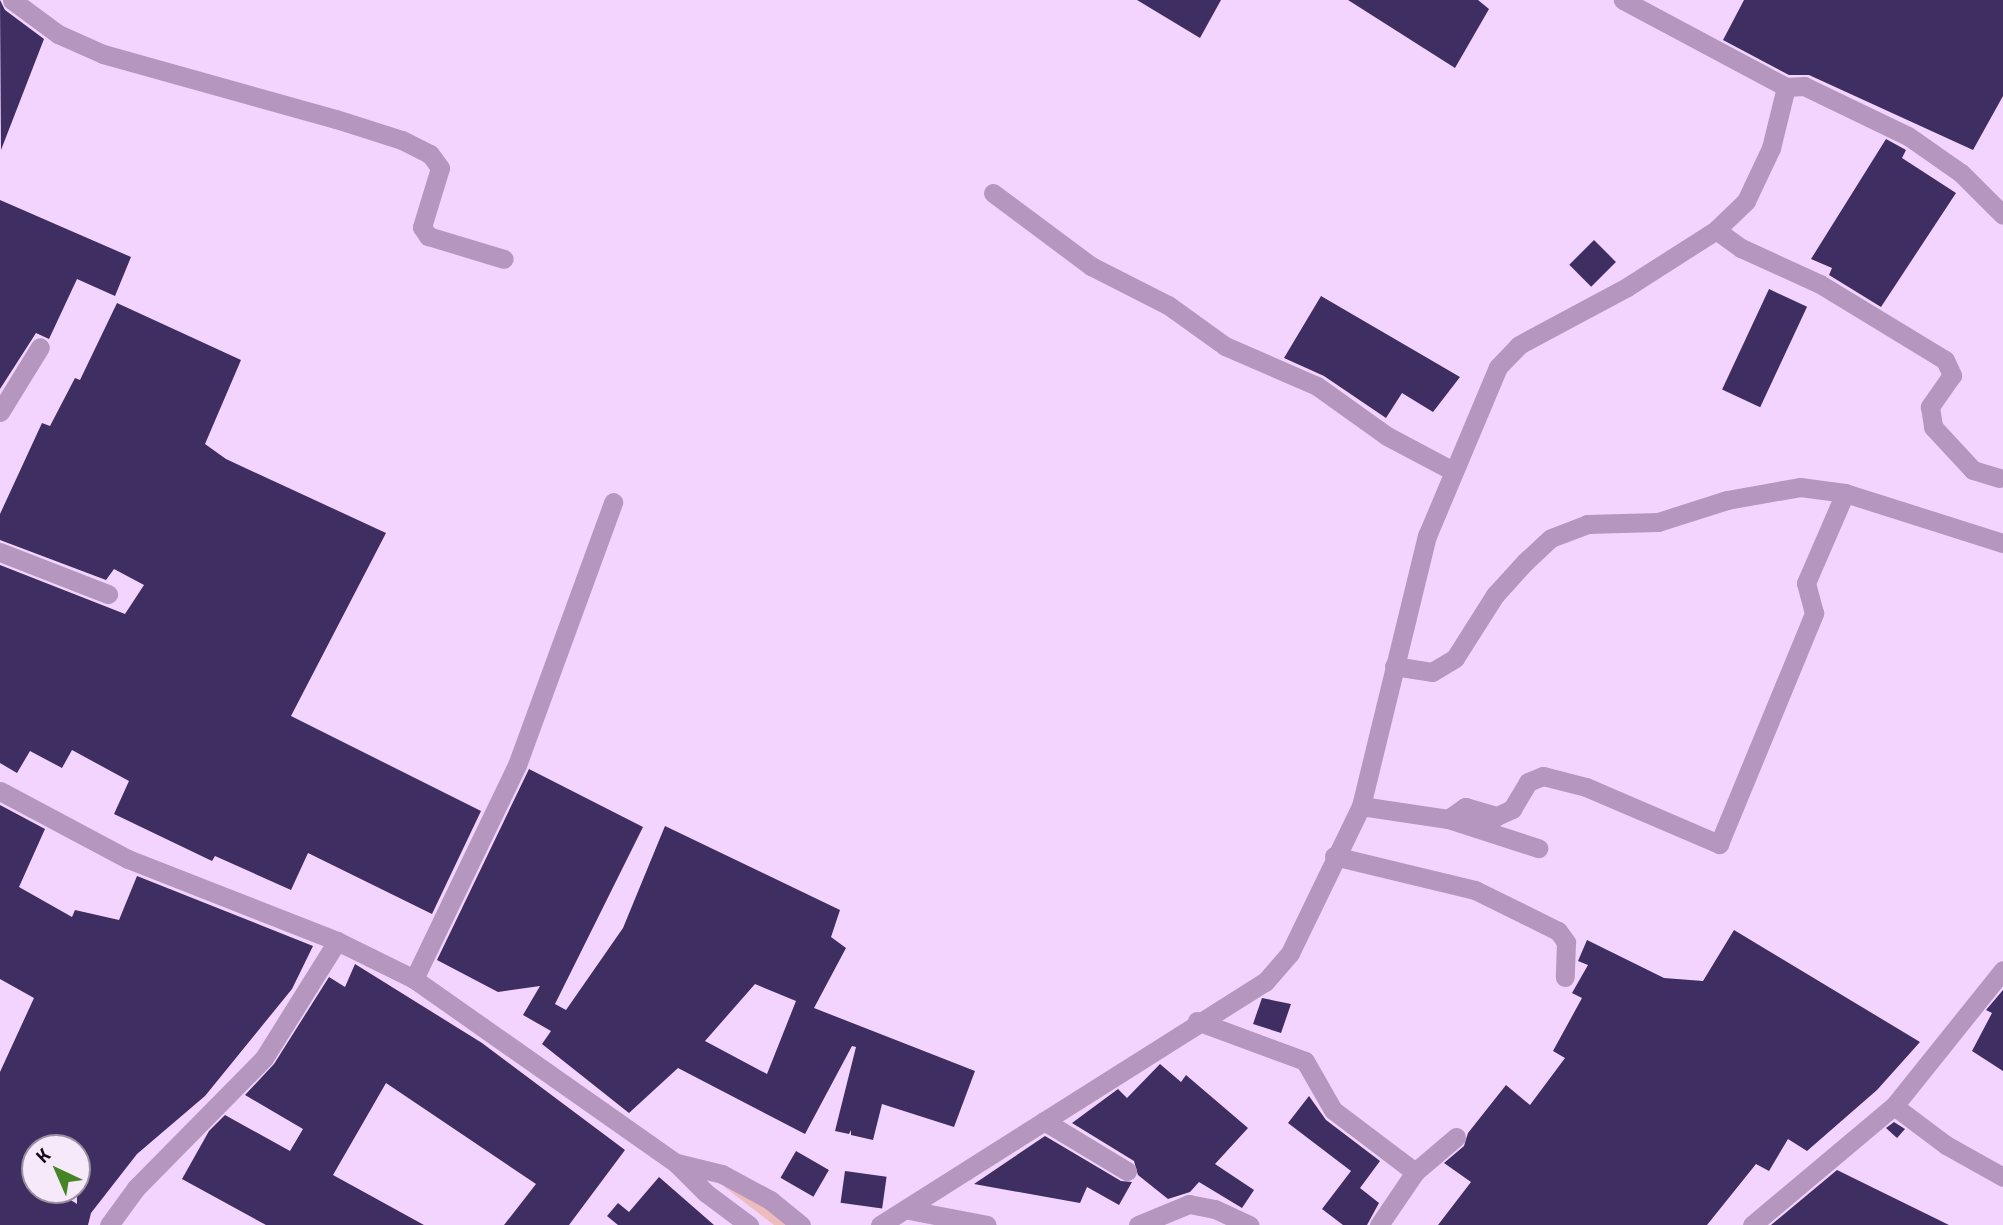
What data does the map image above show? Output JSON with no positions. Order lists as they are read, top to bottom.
{
  "north": "top left"
}
